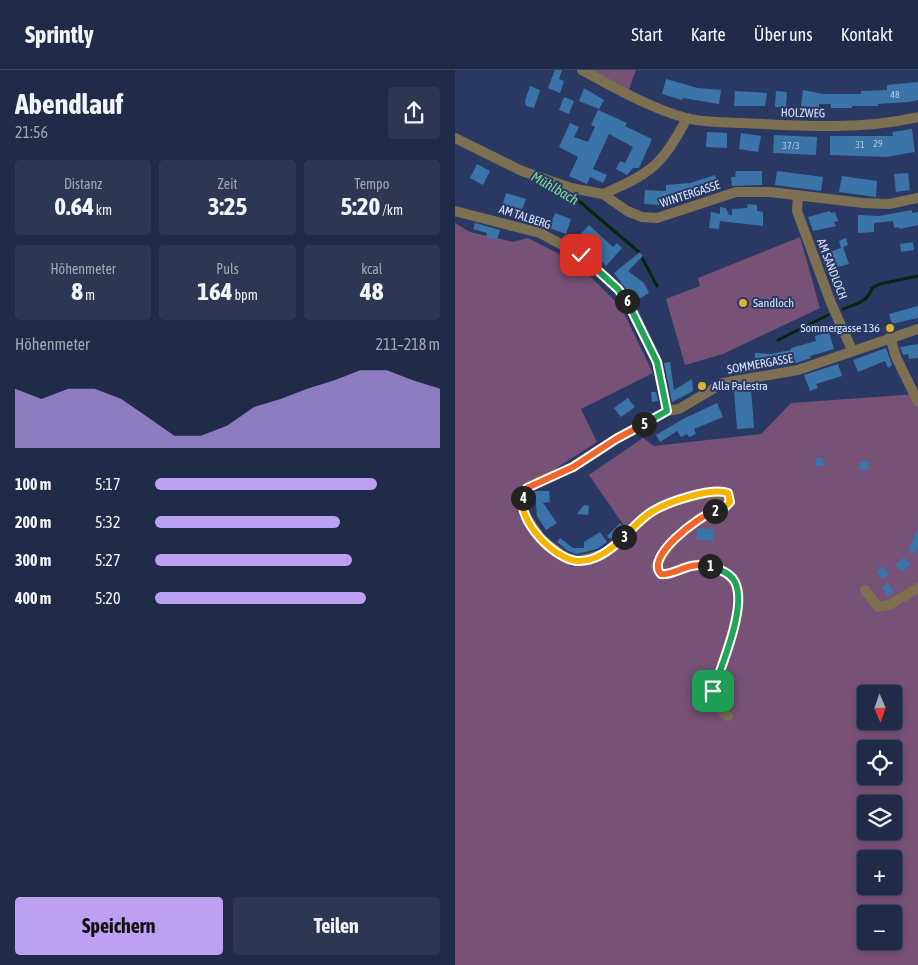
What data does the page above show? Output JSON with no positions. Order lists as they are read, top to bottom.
{
  "streets": {
    "street": [
      "HOLZWEG",
      "WINTERGASSE",
      "AM TALBERG",
      "AM SANDLOCH",
      "SOMMERGASSE"
    ]
  },
  "crossings": [
    ["WINTERGASSE", "AM SANDLOCH"],
    ["AM TALBERG", "SOMMERGASSE"],
    ["AM SANDLOCH", "SOMMERGASSE"]
  ],
  "water": ["Mühlbach"],
  "places": ["Sandloch", "Sommergasse 136", "Alla Palestra"],
  "house_numbers": [
    "48",
    "29",
    "31",
    "37/3"
  ],
  "north": "bottom",
  "page": {
    "header": "Sprintly",
    "nav": [
      "Start",
      "Karte",
      "Über uns",
      "Kontakt"
    ],
    "heading": ["Abendlauf", "21:56"],
    "stats": [
      ["Distanz", "0.64 km"],
      ["Zeit", "3:25"],
      ["Tempo", "5:20 /km"],
      ["Höhenmeter", "8 m"],
      ["Puls", "164 bpm"],
      ["kcal", "48"]
    ],
    "pins": [
      "6",
      "5",
      "4",
      "2",
      "3",
      "1"
    ],
    "chart": ["Höhenmeter", "211–218 m"],
    "list": [
      {
        "name": "100 m",
        "note": "5:17"
      },
      {
        "name": "200 m",
        "note": "5:32"
      },
      {
        "name": "300 m",
        "note": "5:27"
      },
      {
        "name": "400 m",
        "note": "5:20"
      }
    ],
    "map_buttons": ["+", "−"],
    "buttons": ["Speichern", "Teilen"]
  }
}
